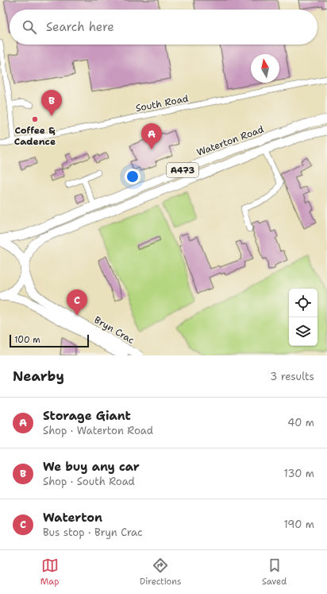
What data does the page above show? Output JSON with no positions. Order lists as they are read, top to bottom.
{
  "streets": {
    "main road": ["Waterton Road", "A473", "Bryn Crac"],
    "street": ["South Road"]
  },
  "crossings": [
    ["Waterton Road", "Bryn Crac"]
  ],
  "places": ["Coffee & Cadence"],
  "scale_bar": "100 m",
  "north": "top",
  "page": {
    "search": "Search here",
    "pins": ["B", "A", "C"],
    "scale": "100 m",
    "heading": ["Nearby", "3 results"],
    "list": [
      {
        "mark": "A",
        "name": "Storage Giant",
        "note": "Shop · Waterton Road",
        "value": "40 m"
      },
      {
        "mark": "B",
        "name": "We buy any car",
        "note": "Shop · South Road",
        "value": "130 m"
      },
      {
        "mark": "C",
        "name": "Waterton",
        "note": "Bus stop · Bryn Crac",
        "value": "190 m"
      }
    ],
    "nav": ["Map", "Directions", "Saved"]
  }
}
